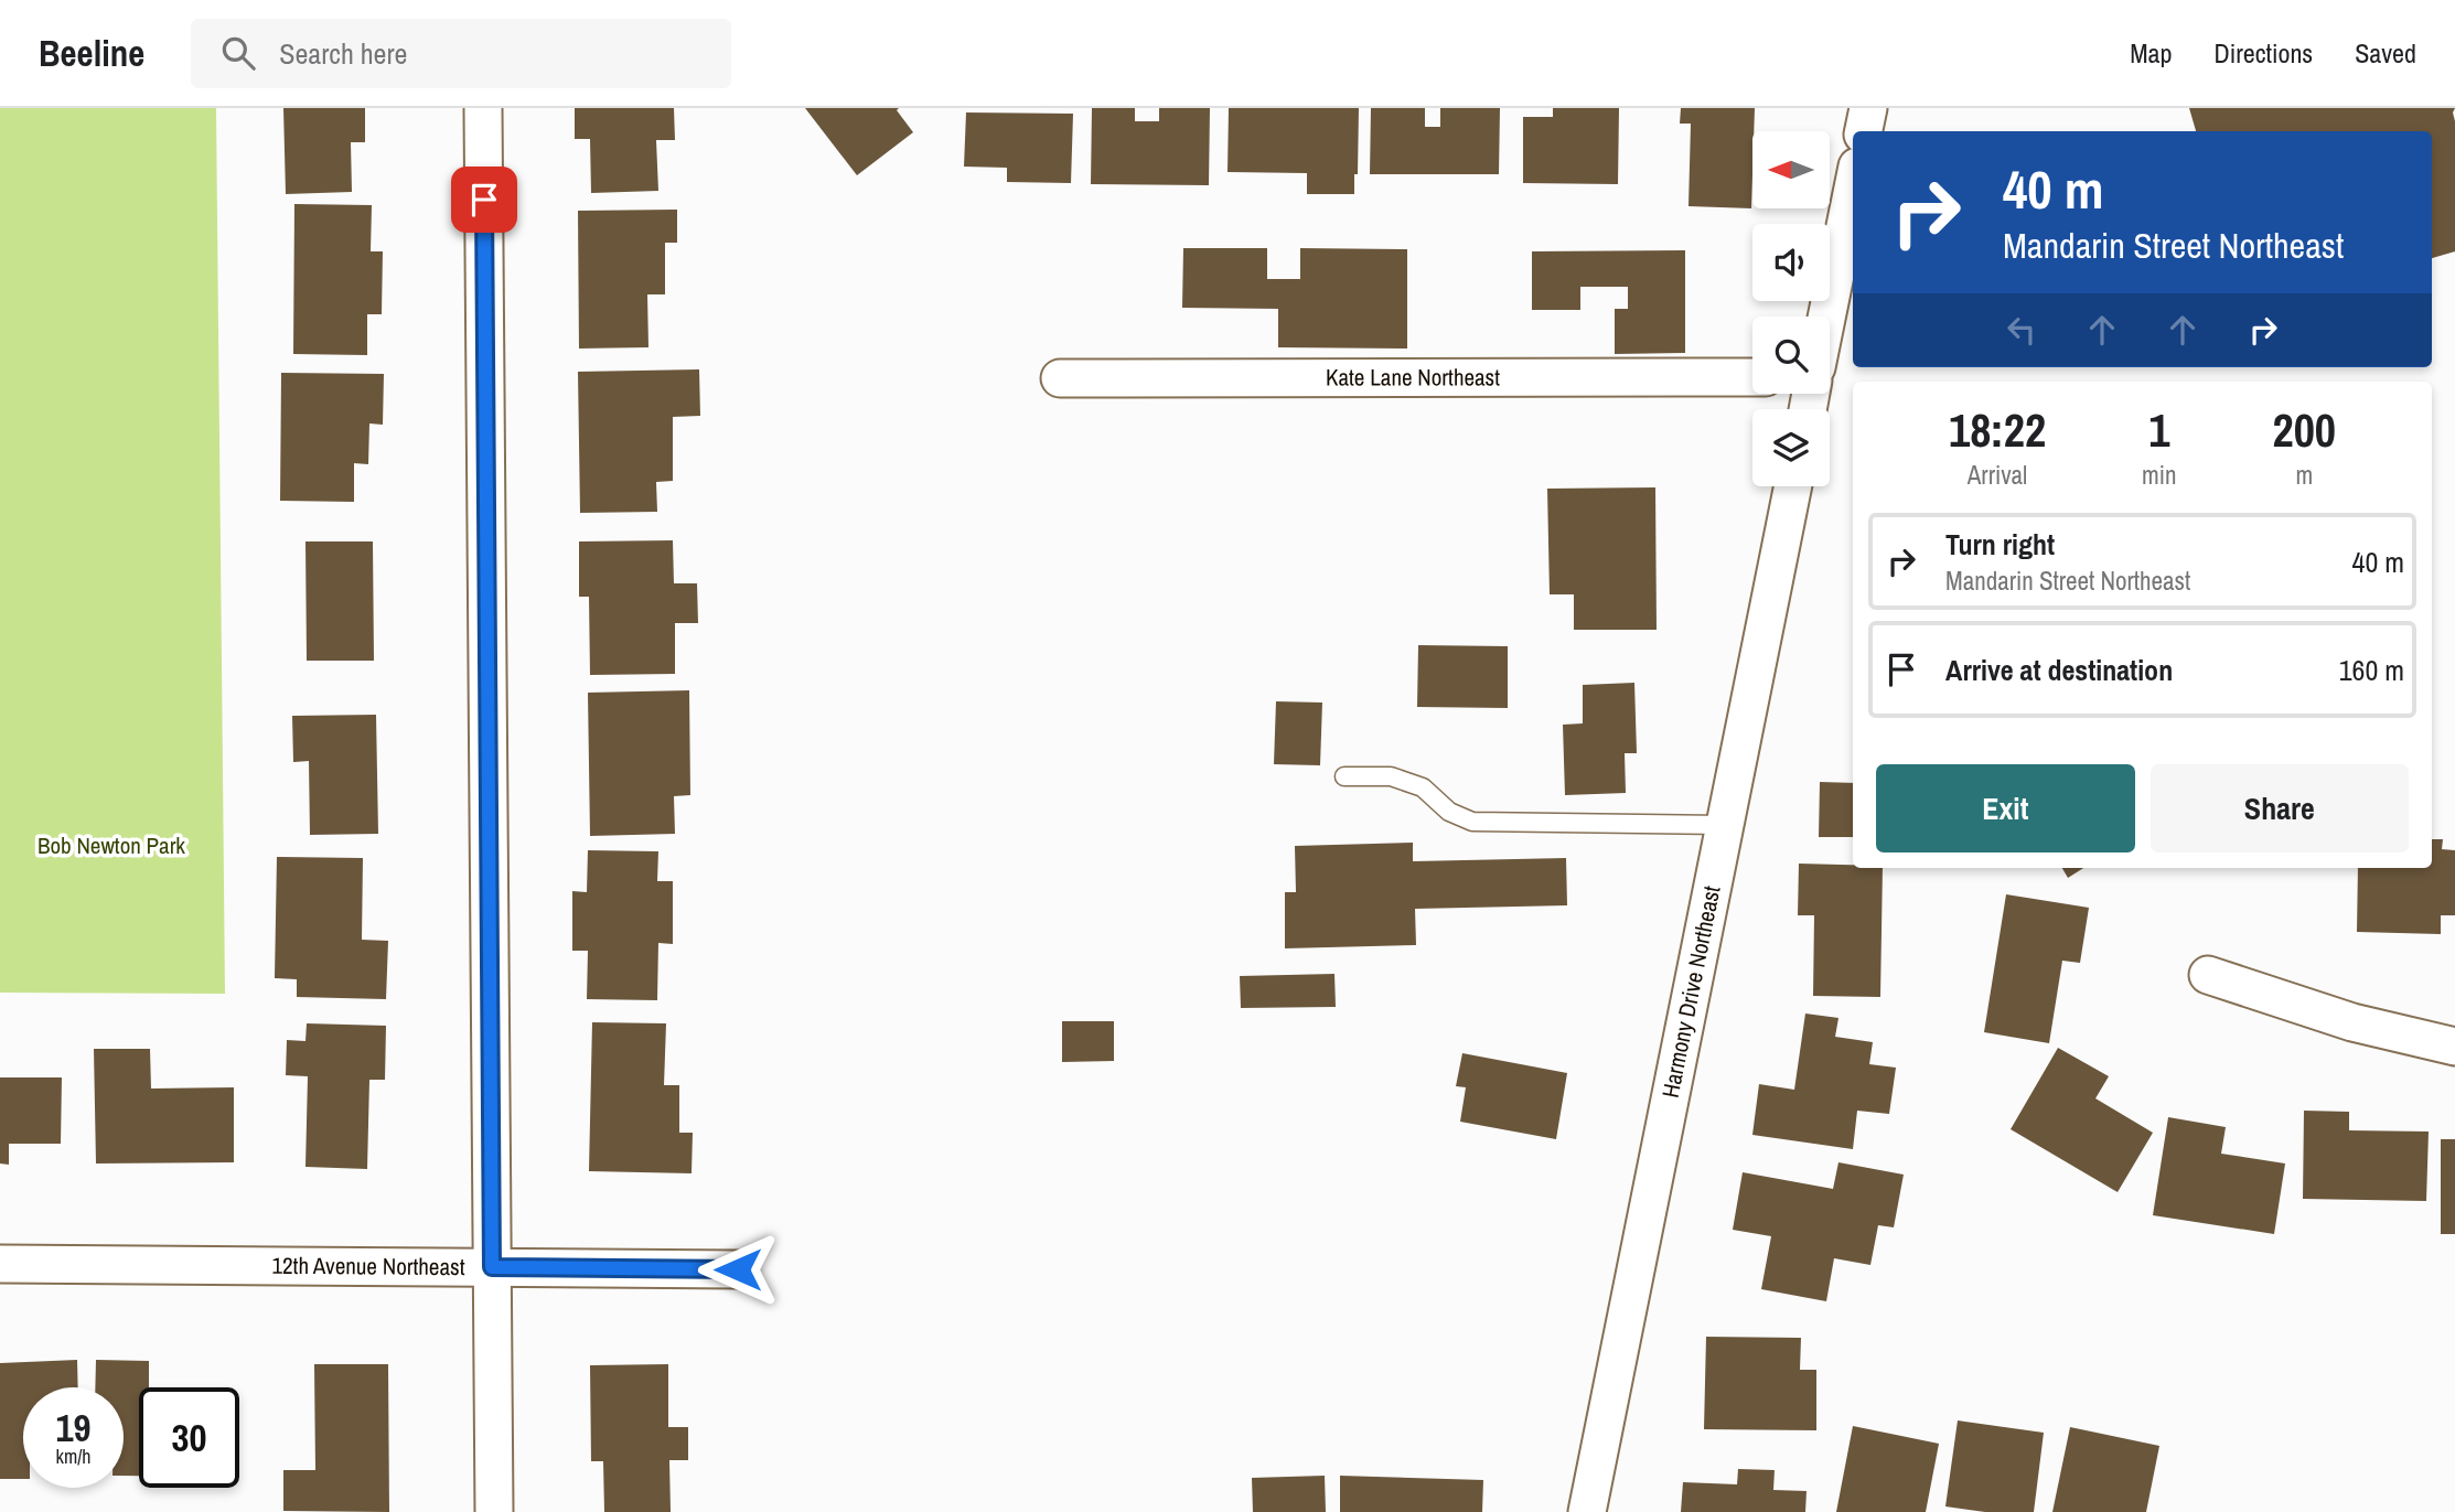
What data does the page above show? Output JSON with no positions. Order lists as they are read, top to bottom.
{
  "streets": {
    "street": ["Kate Lane Northeast", "Harmony Drive Northeast", "12th Avenue Northeast"]
  },
  "parks": ["Bob Newton Park"],
  "north": "left",
  "page": {
    "header": "Beeline",
    "search": "Search here",
    "nav": ["Map", "Directions", "Saved"],
    "turn": ["40 m", "Mandarin Street Northeast"],
    "eta": [
      "18:22",
      "Arrival",
      "1",
      "min",
      "200",
      "m"
    ],
    "list": [
      {
        "name": "Turn right",
        "note": "Mandarin Street Northeast",
        "value": "40 m"
      },
      {
        "name": "Arrive at destination",
        "value": "160 m"
      }
    ],
    "buttons": ["Exit", "Share"],
    "speed": "19 km/h",
    "limit": "30"
  }
}
